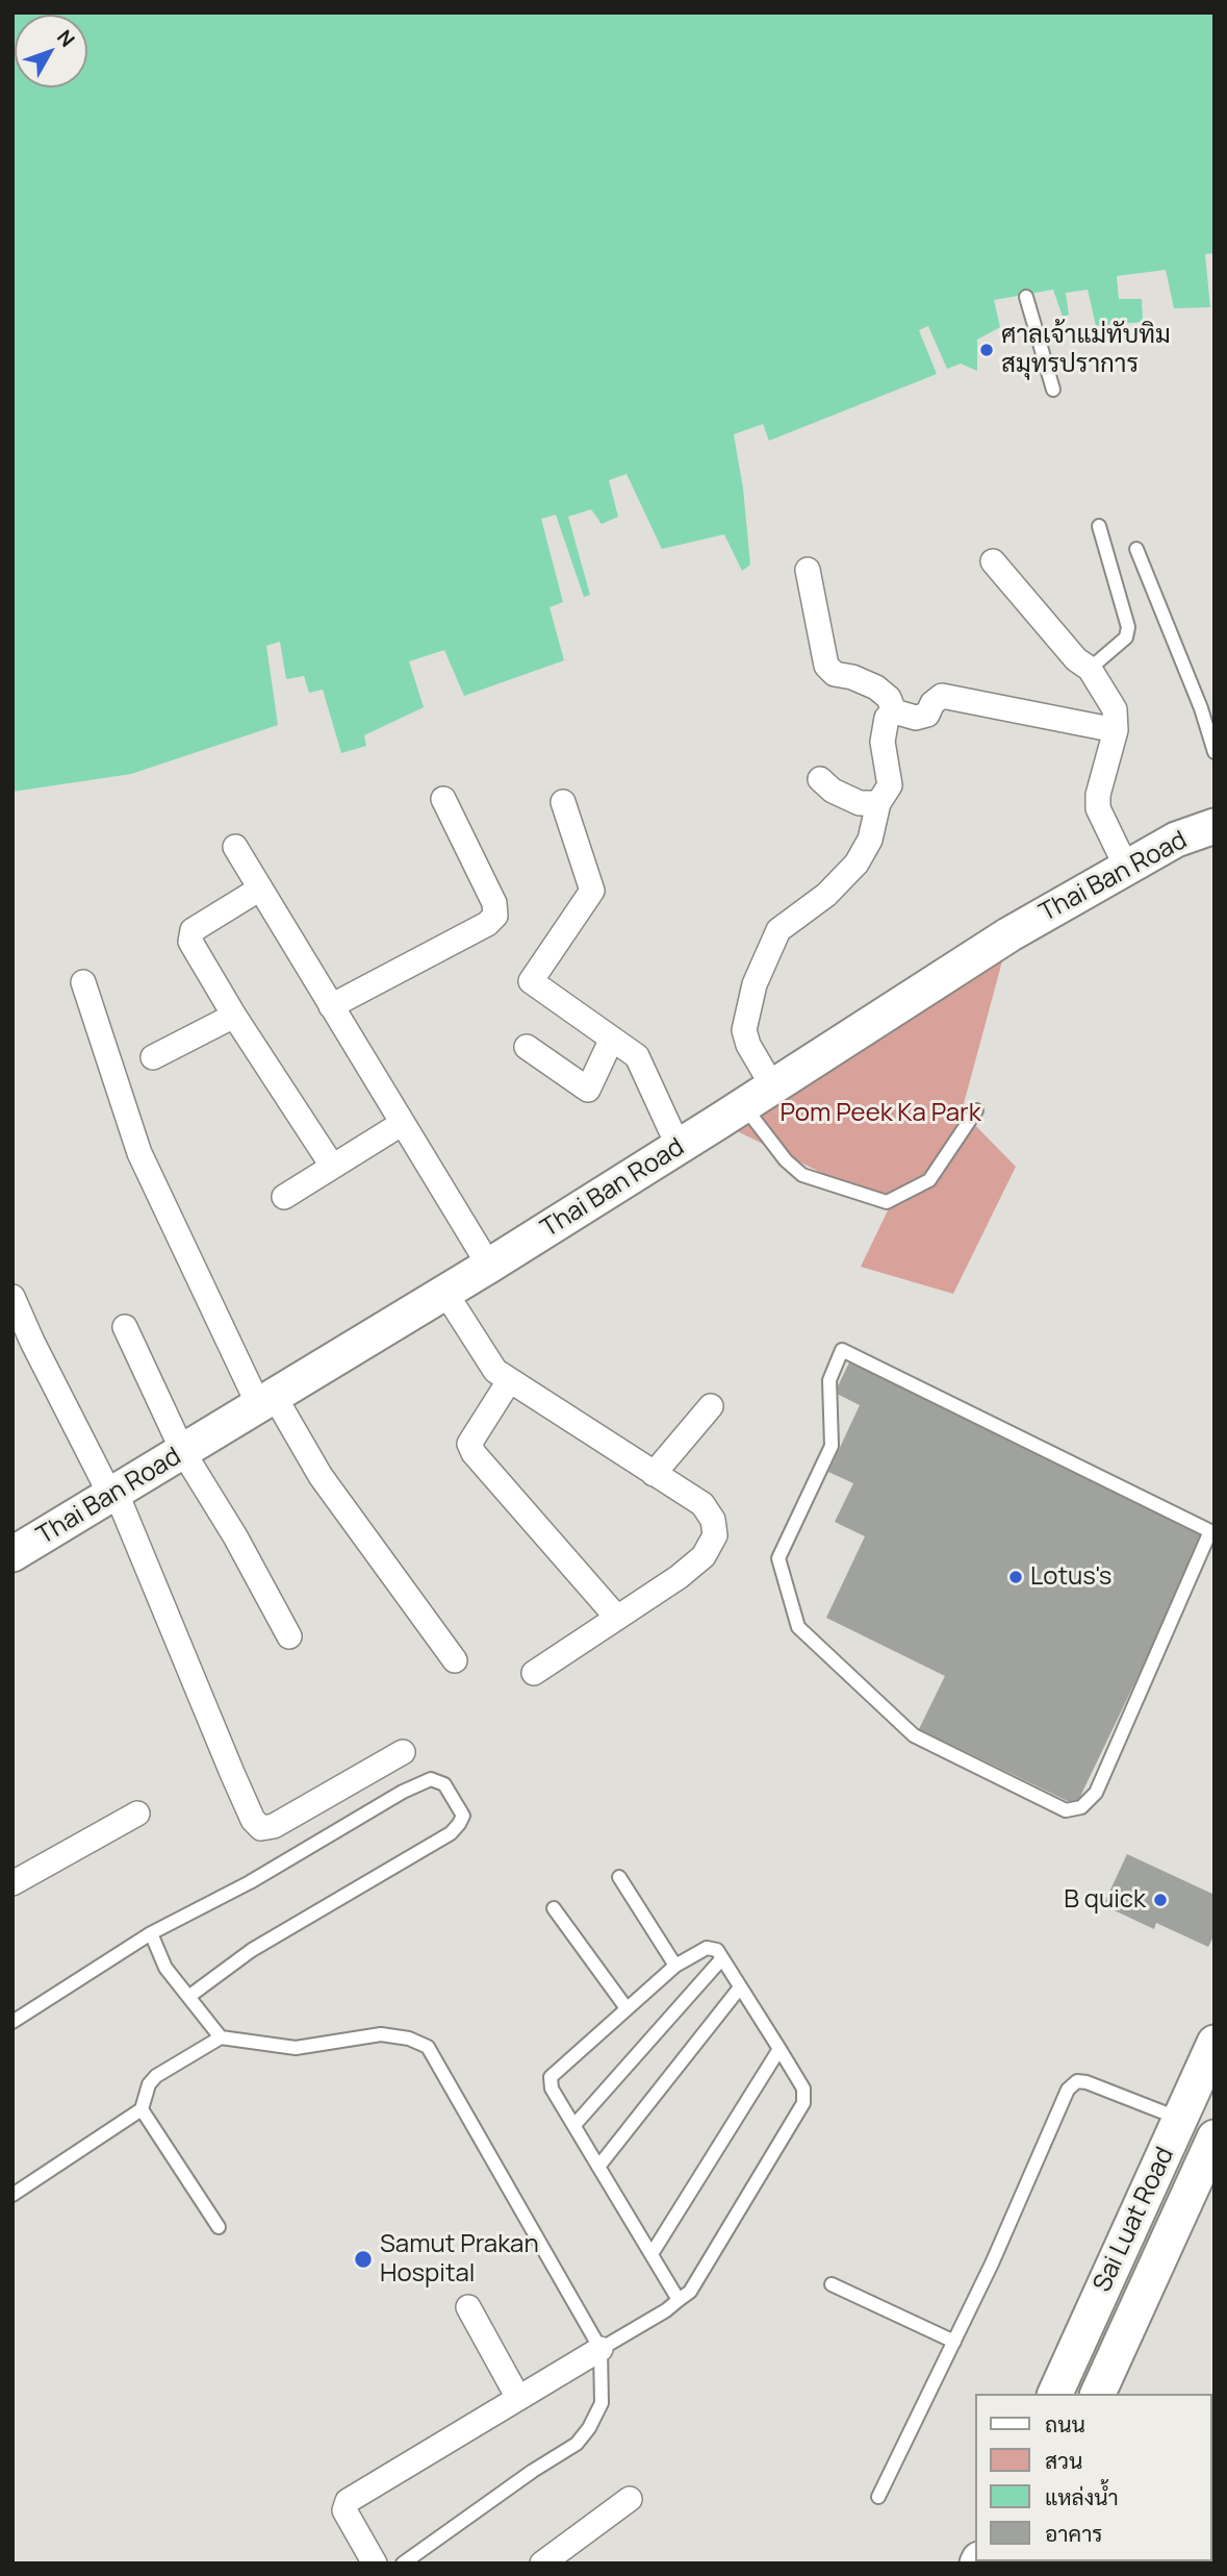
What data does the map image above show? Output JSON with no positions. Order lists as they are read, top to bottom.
{
  "streets": {
    "street": ["Thai Ban Road", "Sai Luat Road"]
  },
  "parks": ["Pom Peek Ka Park"],
  "places": [
    "ศาลเจ้าแม่ทับทิม สมุทรปราการ",
    "Lotus's",
    "B quick",
    "Samut Prakan Hospital"
  ],
  "legend": [
    "ถนน",
    "สวน",
    "แหล่งน้ำ",
    "อาคาร"
  ],
  "north": "top right"
}
